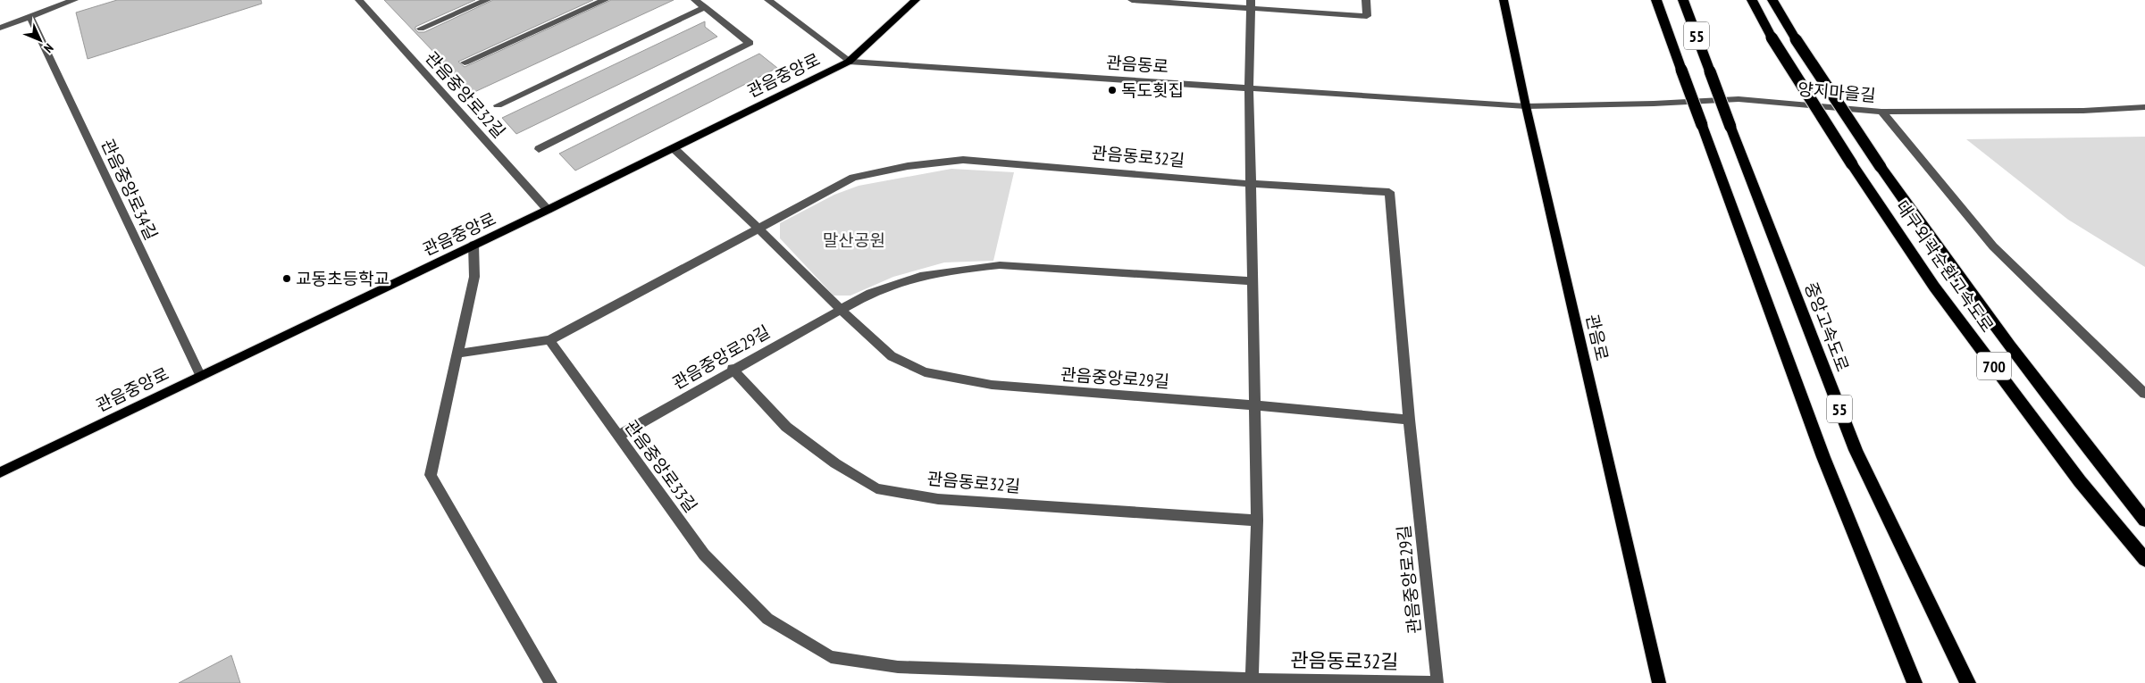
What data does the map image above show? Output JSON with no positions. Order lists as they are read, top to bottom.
{
  "streets": {
    "highway": [
      "55",
      "대구외곽순환고속도로",
      "중앙고속도로",
      "700"
    ],
    "main road": ["관음중앙로", "관음로"],
    "street": [
      "관음동로",
      "양지마을길",
      "관음중앙로32길",
      "관음동로32길",
      "관음중앙로34길",
      "관음중앙로29길",
      "관음중앙로33길"
    ]
  },
  "crossings": [
    ["관음동로", "관음중앙로"],
    ["관음동로", "양지마을길"],
    ["관음동로", "관음로"],
    ["관음중앙로", "관음중앙로32길"],
    ["관음중앙로", "관음중앙로34길"],
    ["관음중앙로", "관음중앙로29길"],
    ["양지마을길", "관음로"],
    ["관음동로32길", "관음중앙로29길"],
    ["관음동로32길", "관음중앙로33길"],
    ["관음중앙로29길", "관음중앙로33길"]
  ],
  "parks": ["말산공원"],
  "places": ["독도횟집", "교동초등학교"],
  "north": "bottom right"
}
